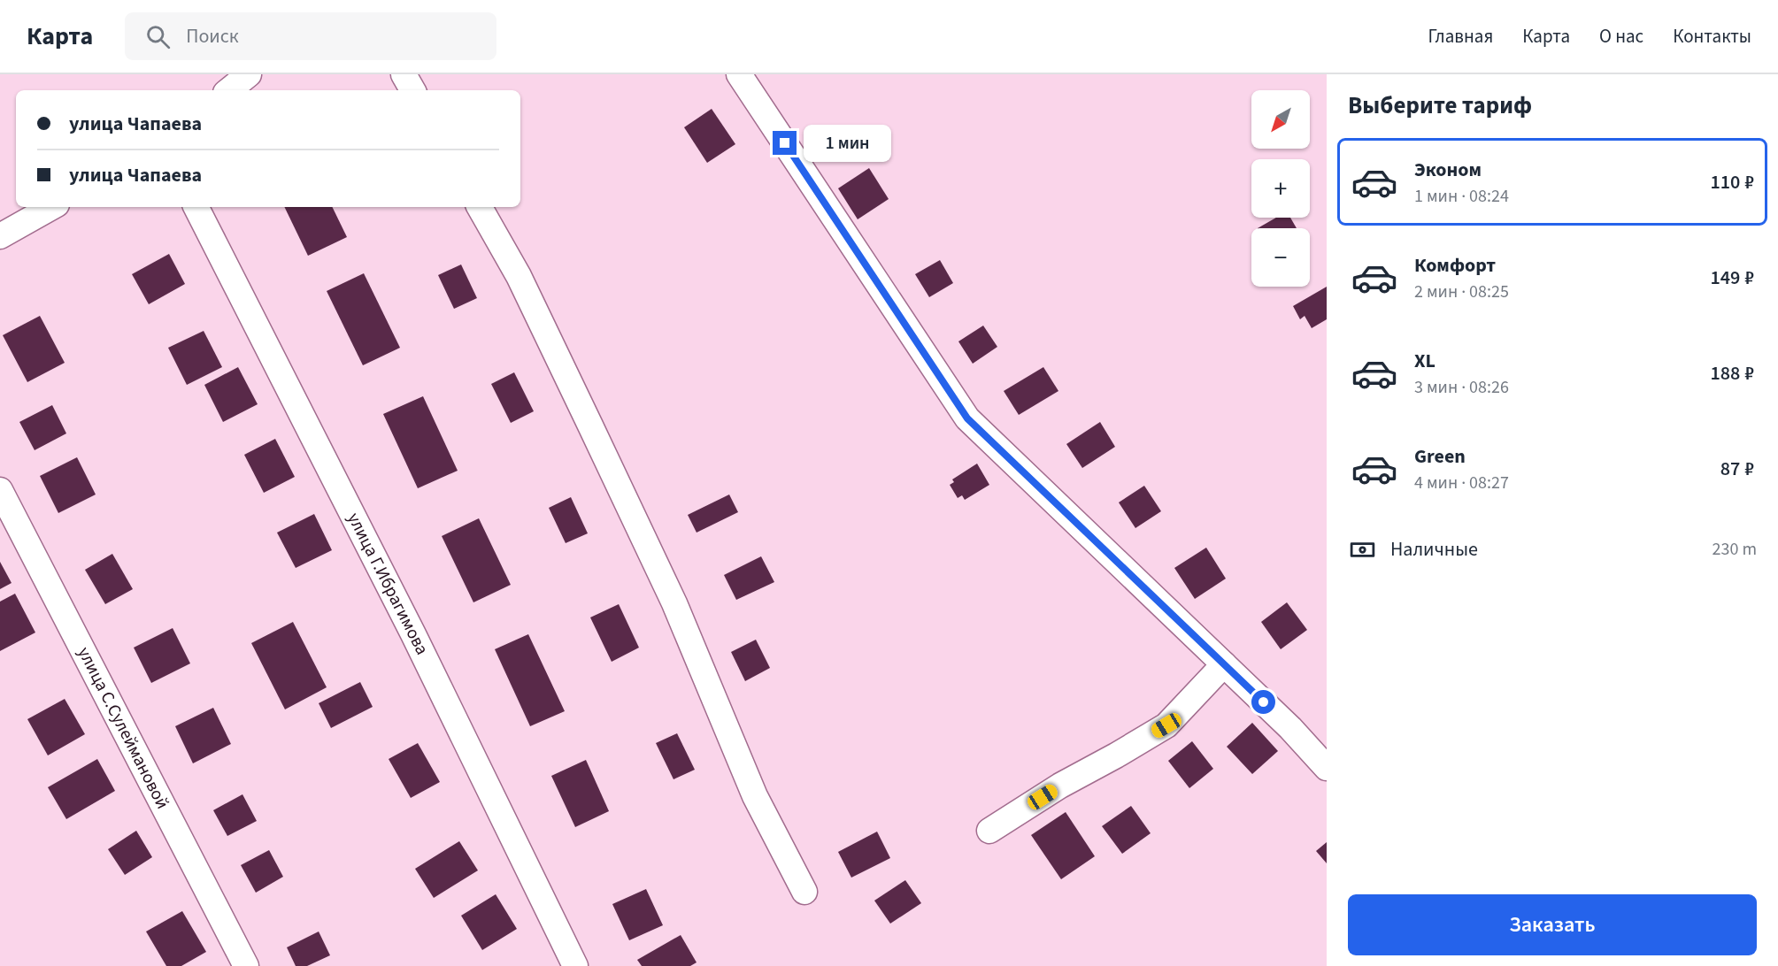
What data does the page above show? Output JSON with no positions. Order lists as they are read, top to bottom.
{
  "streets": {
    "street": ["улица Г.Ибрагимова", "улица С.Сулеймановой"]
  },
  "north": "bottom left",
  "page": {
    "header": "Карта",
    "search": "Поиск",
    "nav": [
      "Главная",
      "Карта",
      "О нас",
      "Контакты"
    ],
    "heading": "Выберите тариф",
    "map_buttons": ["+", "−"],
    "banner": ["улица Чапаева", "улица Чапаева"],
    "bubble": "1 мин",
    "list": [
      {
        "name": "Эконом",
        "note": "1 мин · 08:24",
        "value": "110 ₽"
      },
      {
        "name": "Комфорт",
        "note": "2 мин · 08:25",
        "value": "149 ₽"
      },
      {
        "name": "XL",
        "note": "3 мин · 08:26",
        "value": "188 ₽"
      },
      {
        "name": "Green",
        "note": "4 мин · 08:27",
        "value": "87 ₽"
      }
    ],
    "pay": ["Наличные", "230 m"],
    "buttons": "Заказать"
  }
}
